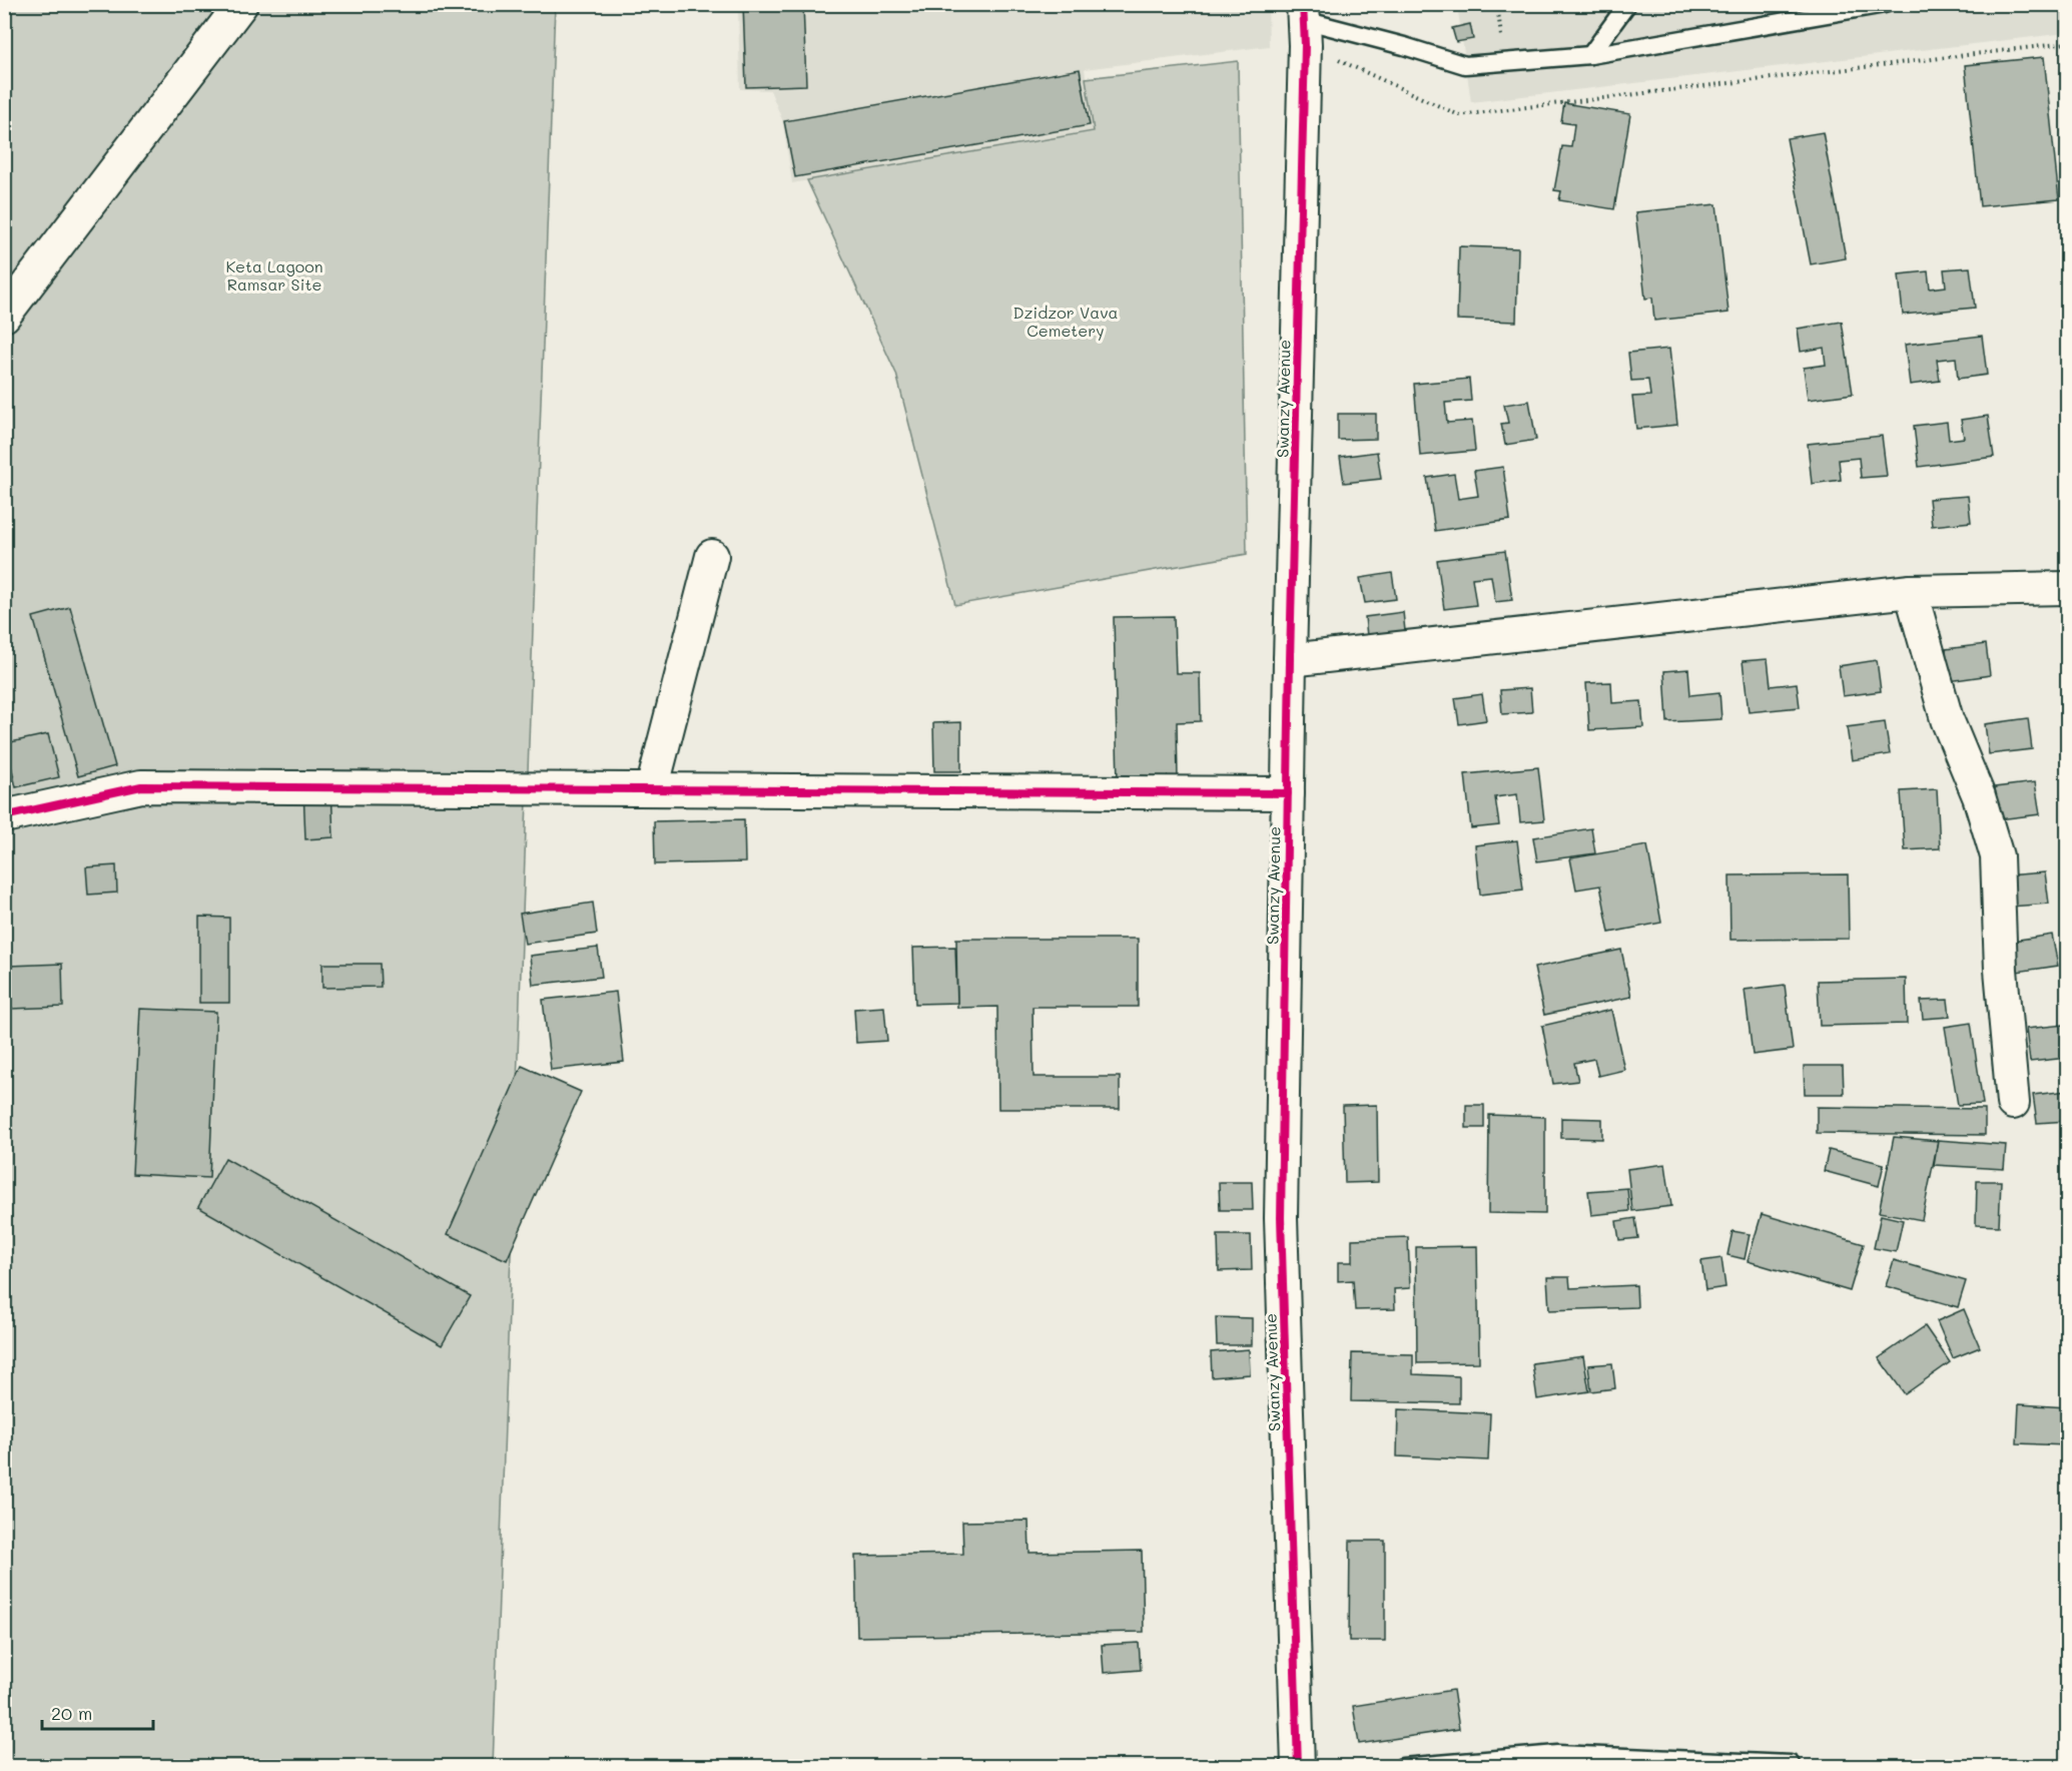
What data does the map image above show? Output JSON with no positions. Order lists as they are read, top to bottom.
{
  "streets": {
    "street": ["Swanzy Avenue"]
  },
  "parks": ["Keta Lagoon Ramsar Site", "Dzidzor Vava Cemetery"],
  "scale_bar": "20 m"
}
